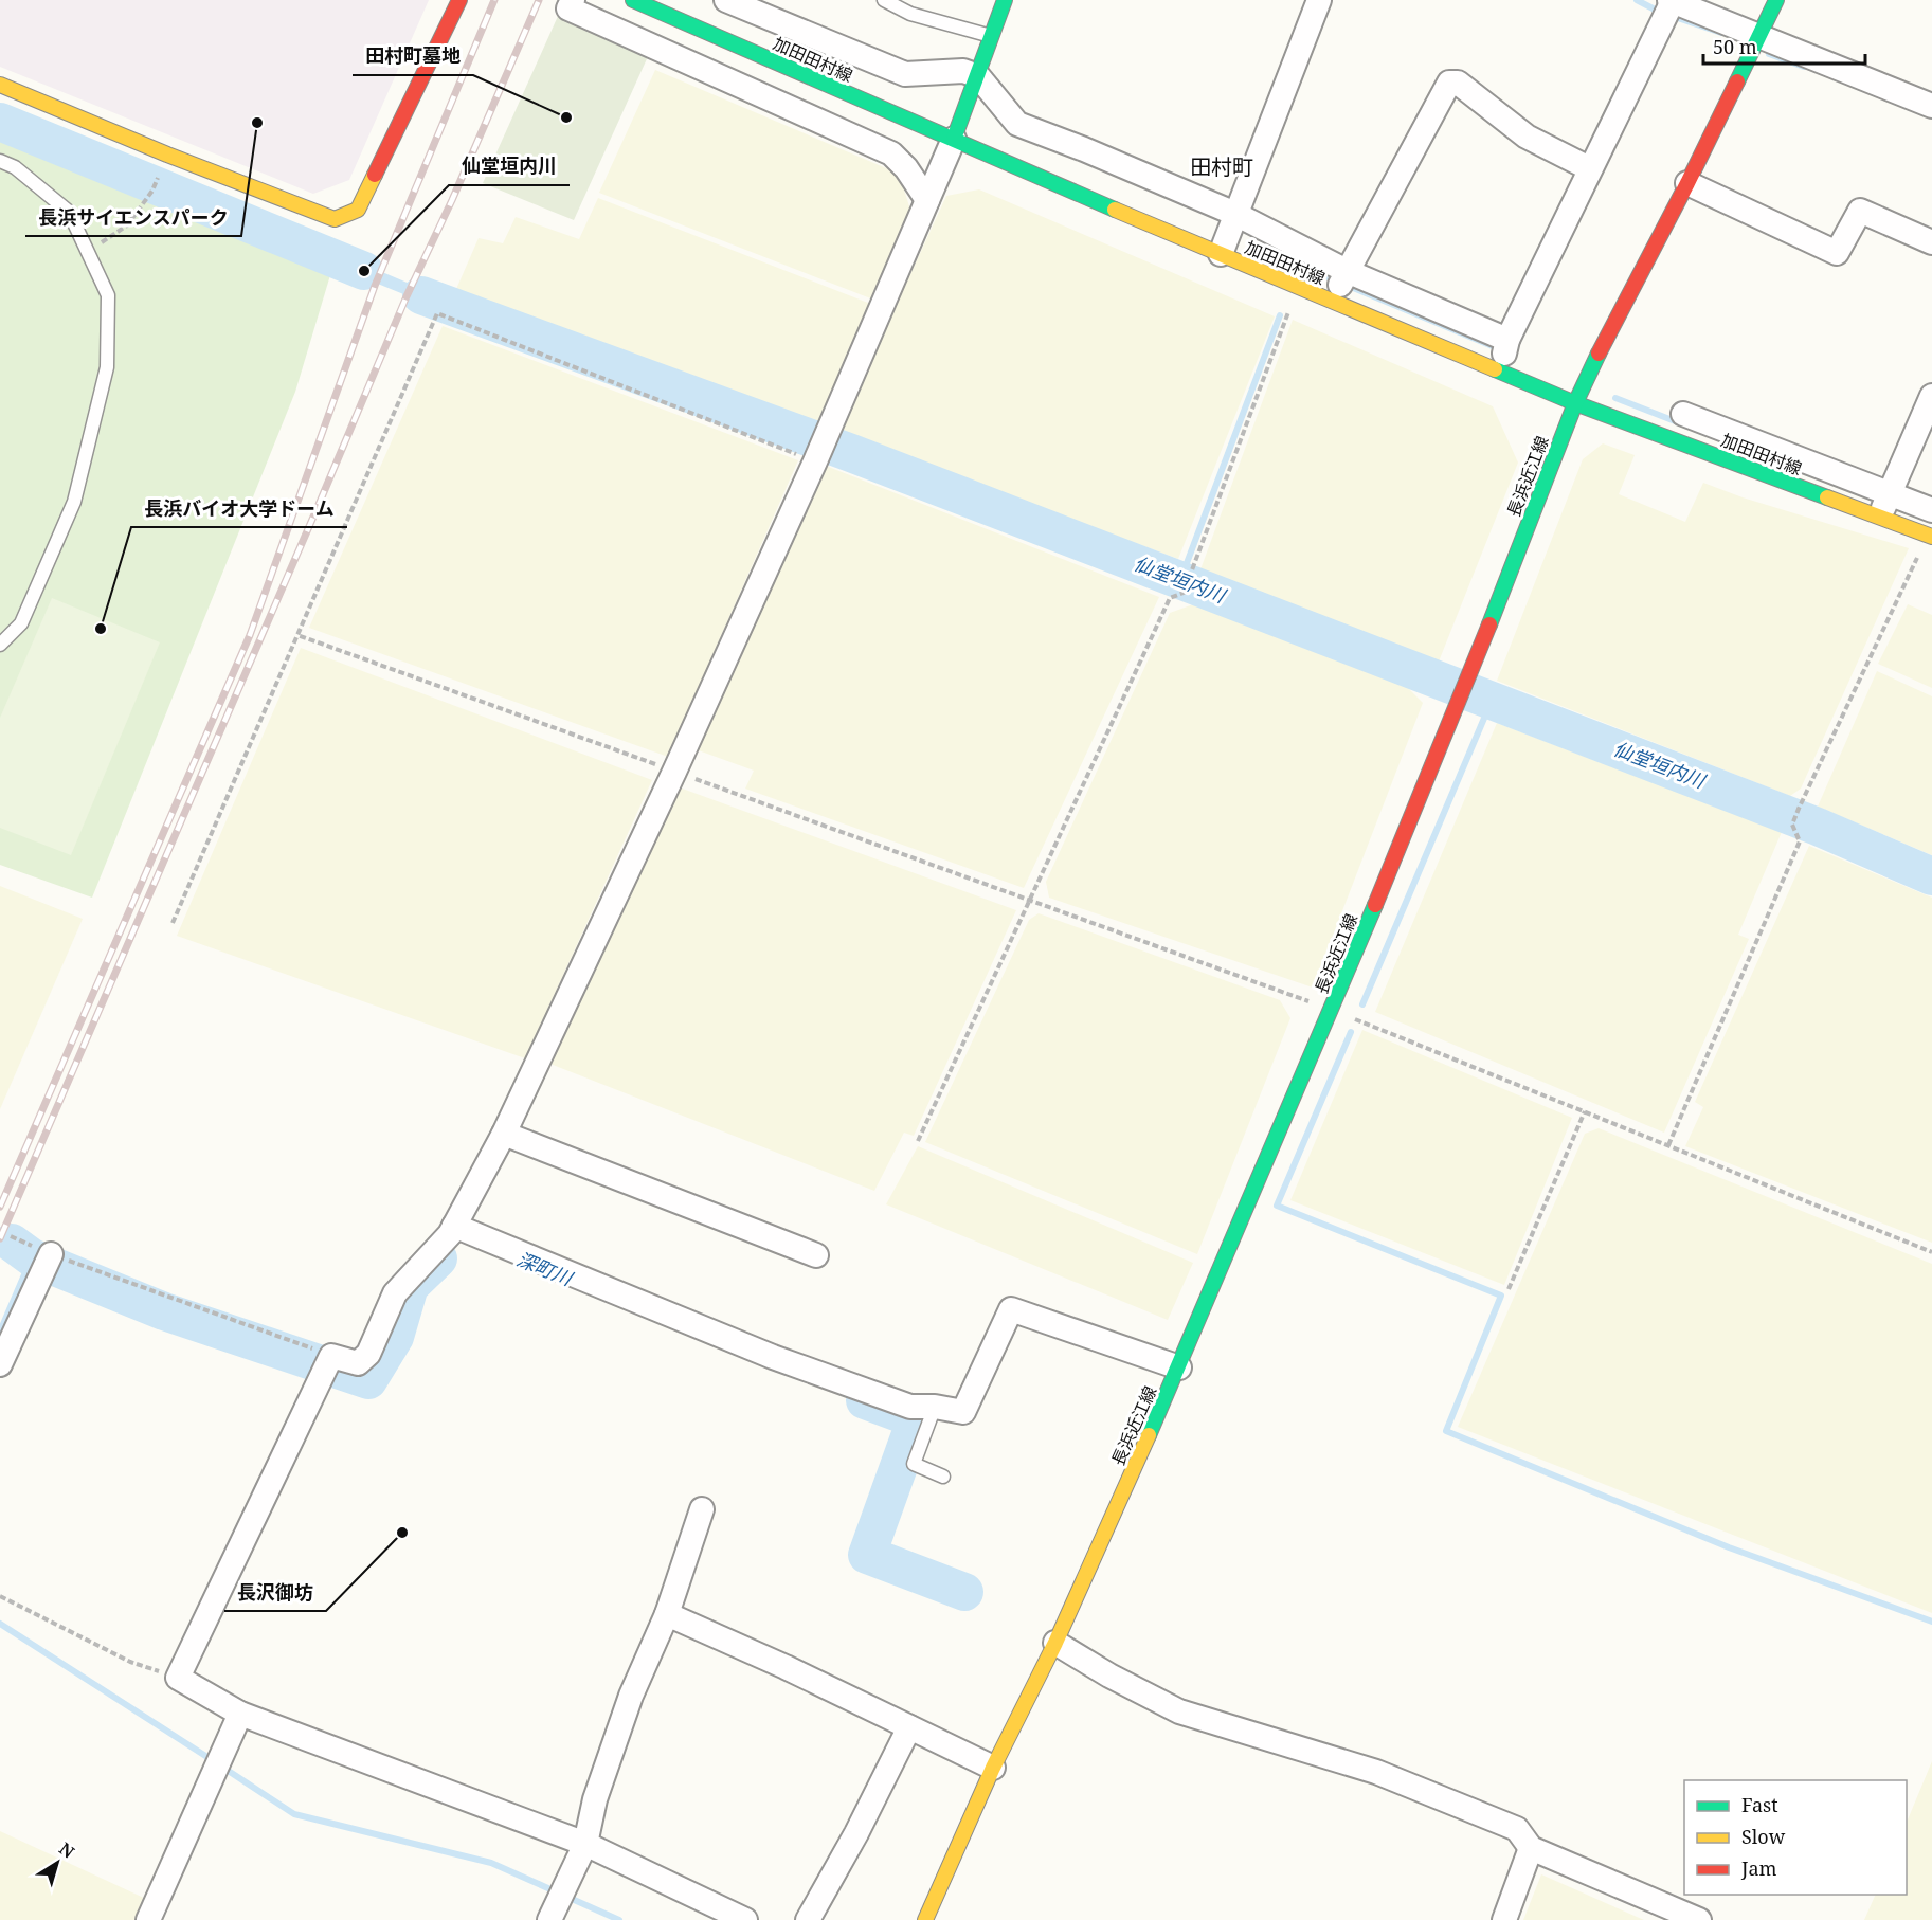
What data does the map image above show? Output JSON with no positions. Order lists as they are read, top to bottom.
{
  "streets": {
    "main road": ["加田田村線", "長浜近江線"]
  },
  "crossings": [
    ["加田田村線", "長浜近江線"]
  ],
  "districts": ["田村町"],
  "water": ["仙堂垣内川", "深町川"],
  "places": [
    "田村町墓地",
    "長浜サイエンスパーク",
    "仙堂垣内川",
    "長浜バイオ大学ドーム",
    "長沢御坊"
  ],
  "legend": ["Fast", "Slow", "Jam"],
  "scale_bar": "50 m",
  "north": "top right"
}
